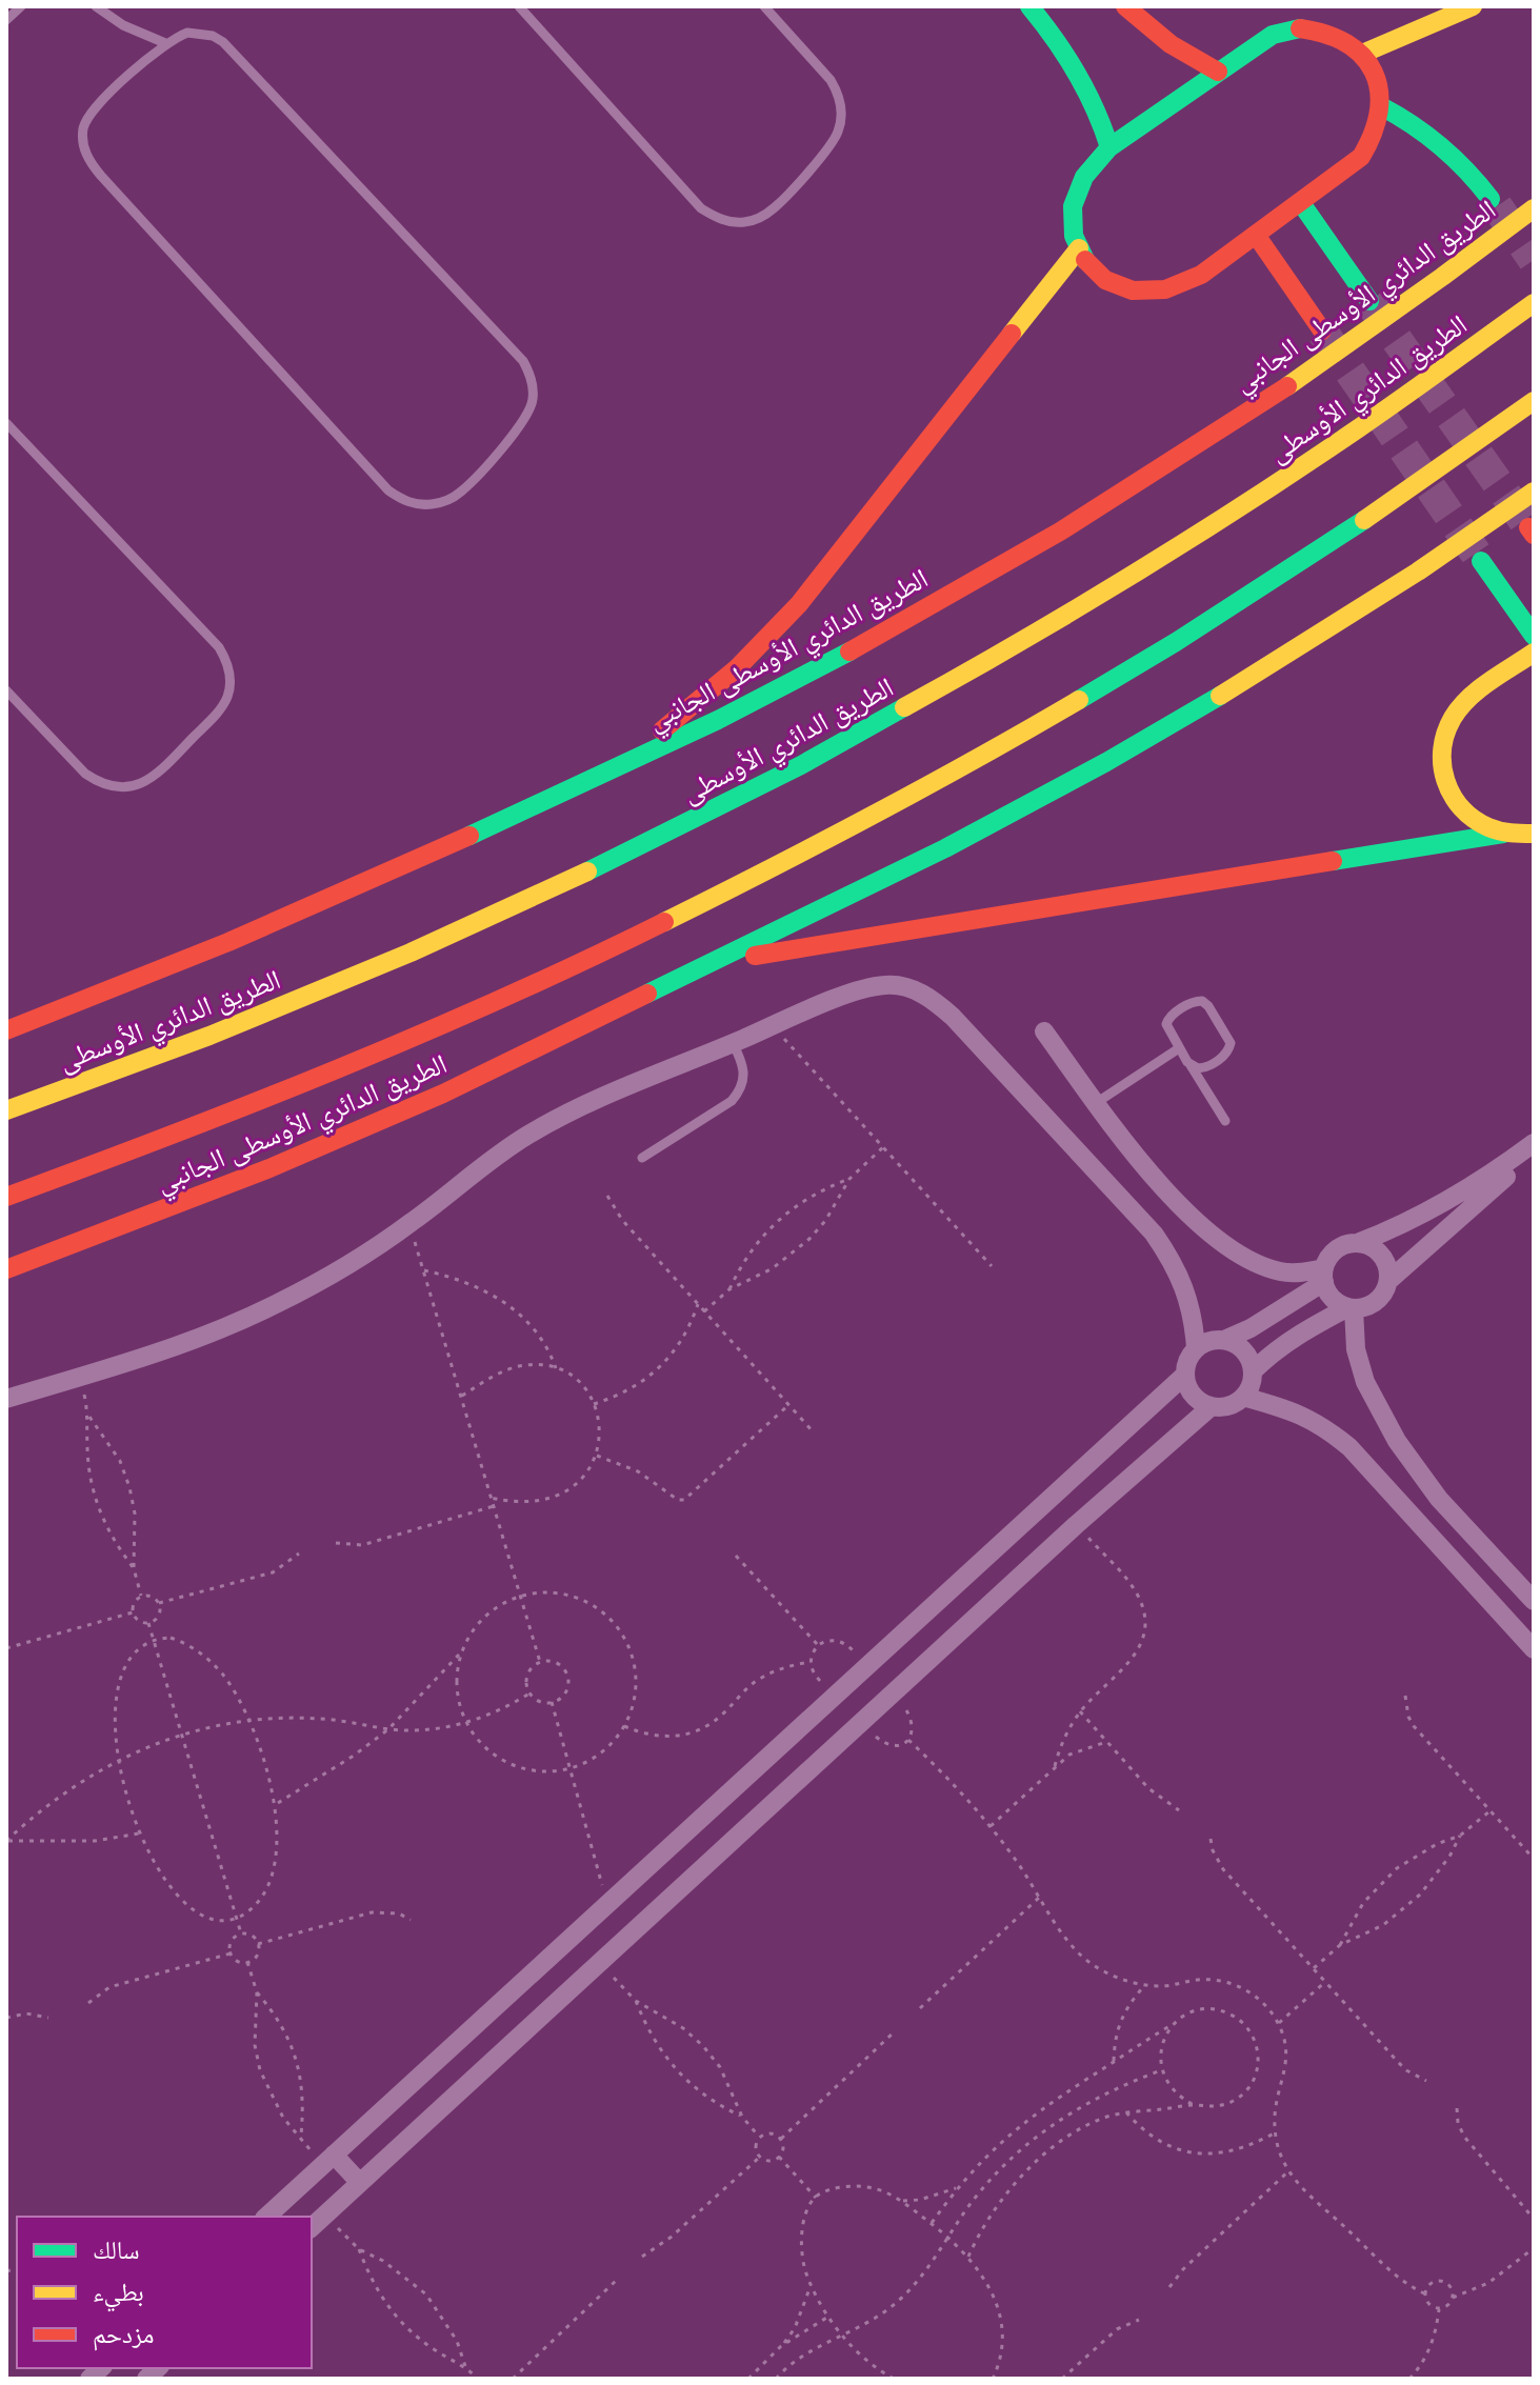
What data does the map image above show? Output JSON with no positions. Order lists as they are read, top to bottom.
{
  "streets": {
    "main road": ["الطريق الدائري الأوسطى الجانبي", "الطريق الدائري الأوسطى"]
  },
  "legend": ["سالك", "بطيء", "مزدحم"]
}
